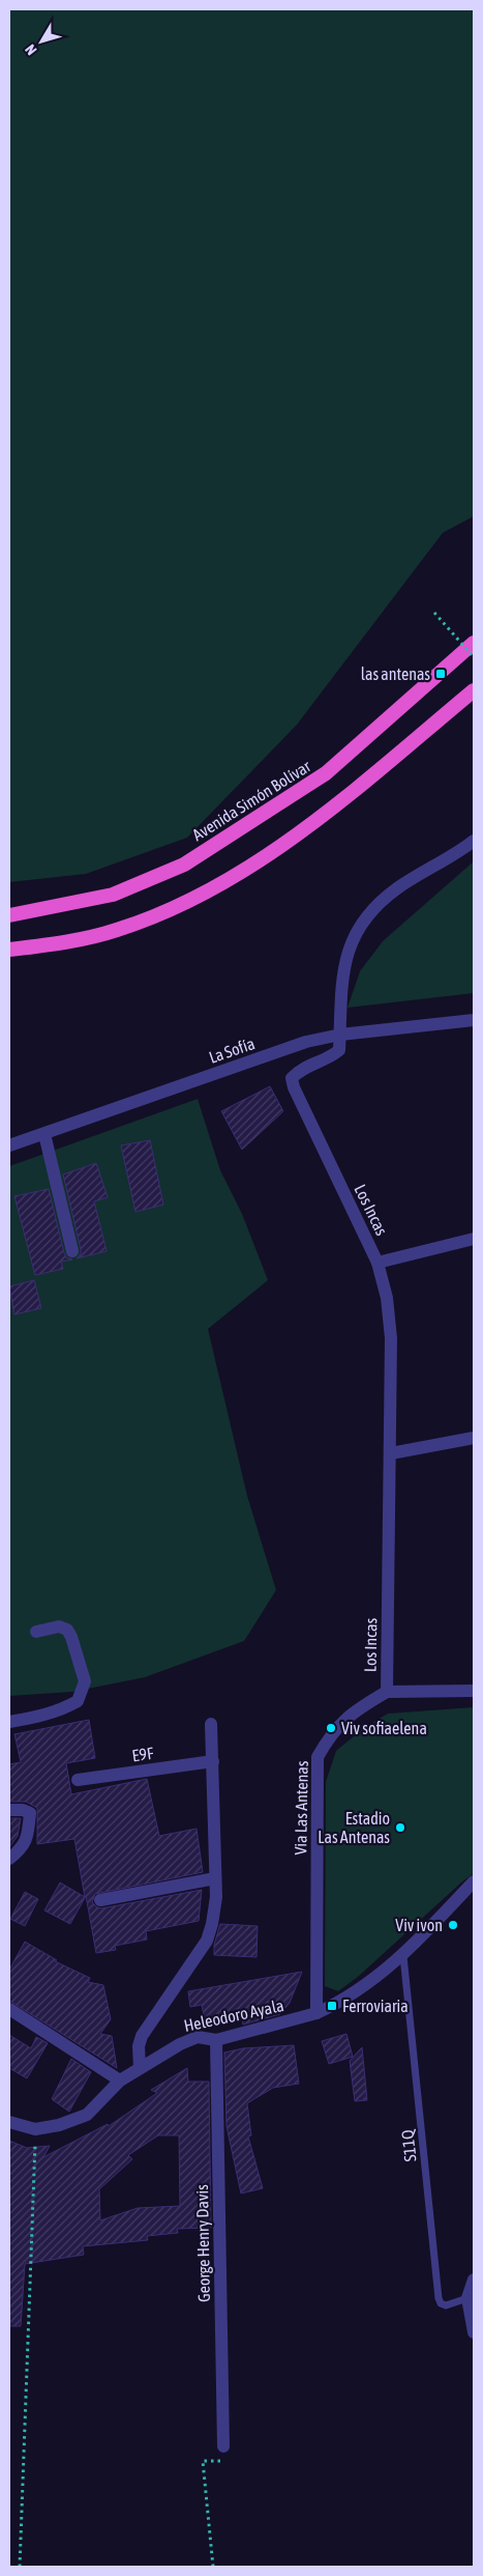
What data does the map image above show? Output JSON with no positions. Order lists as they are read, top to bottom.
{
  "streets": {
    "highway": ["Avenida Simón Bolívar"],
    "street": [
      "La Sofía",
      "Los Incas",
      "E9F",
      "Via Las Antenas",
      "Heleodoro Ayala",
      "George Henry Davis"
    ],
    "lane": ["S11Q"]
  },
  "crossings": [
    ["La Sofía", "Los Incas"],
    ["Los Incas", "Via Las Antenas"],
    ["Via Las Antenas", "Heleodoro Ayala"],
    ["Heleodoro Ayala", "S11Q"],
    ["Heleodoro Ayala", "George Henry Davis"]
  ],
  "places": {
    "transit": ["las antenas", "Ferroviaria"],
    "other": ["Viv sofiaelena", "Estadio Las Antenas", "Viv ivon"]
  },
  "north": "bottom left"
}
